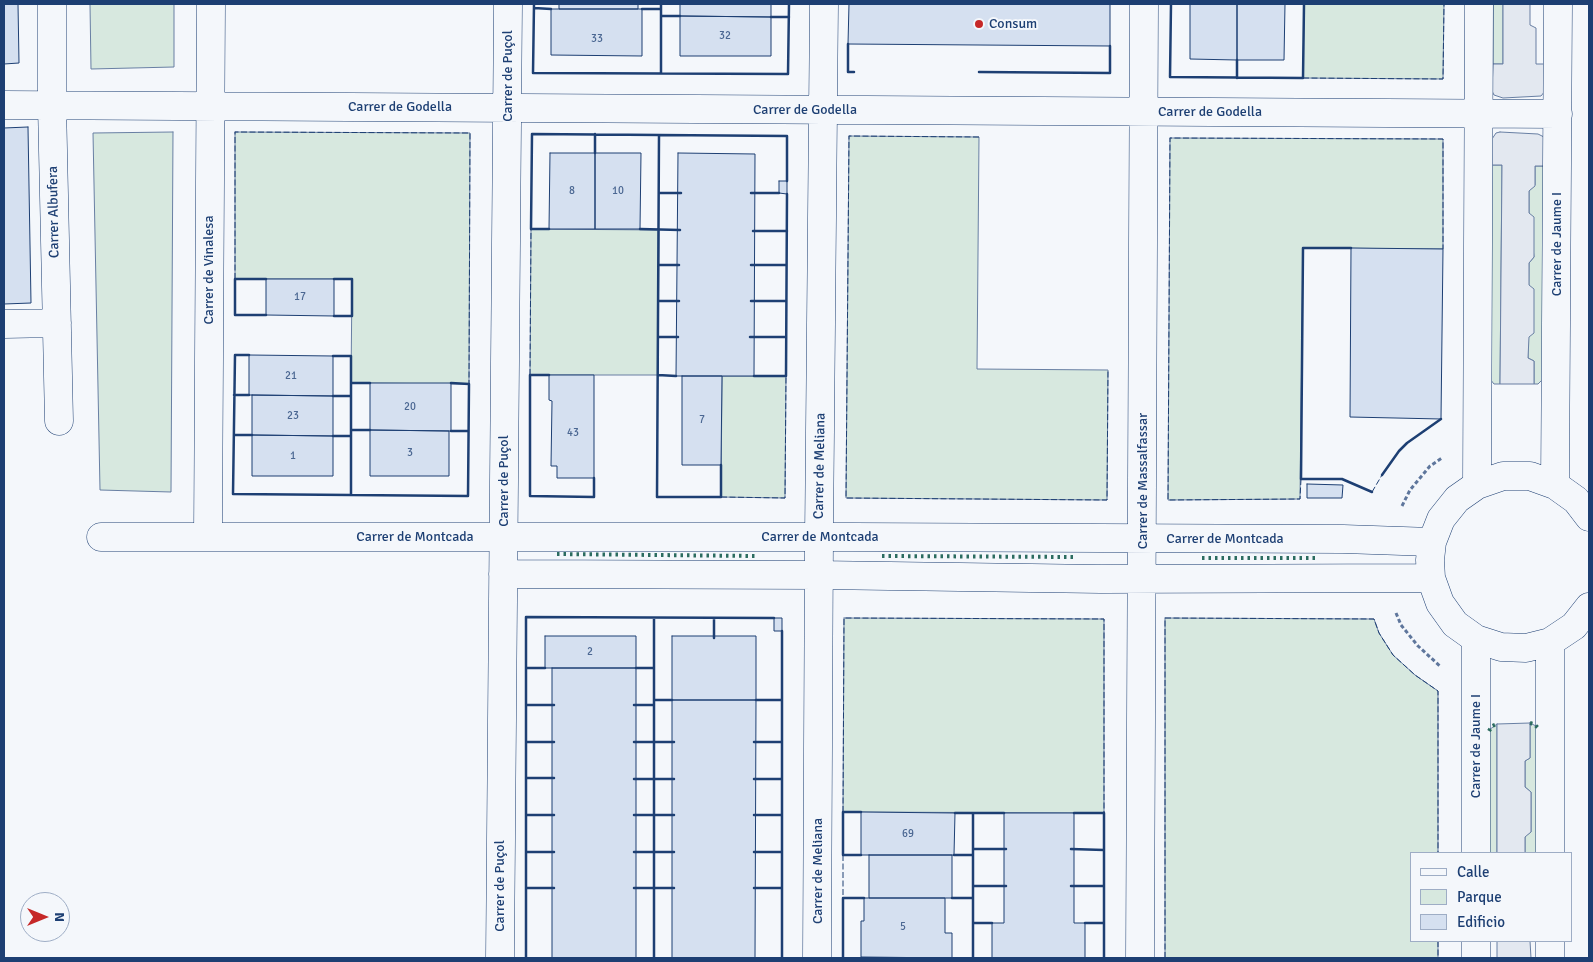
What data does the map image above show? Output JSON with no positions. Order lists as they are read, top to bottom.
{
  "streets": {
    "street": [
      "Carrer de Puçol",
      "Carrer de Godella",
      "Carrer Albufera",
      "Carrer de Jaume I",
      "Carrer de Vinalesa",
      "Carrer de Meliana",
      "Carrer de Massalfassar",
      "Carrer de Montcada"
    ]
  },
  "crossings": [
    ["Carrer de Puçol", "Carrer de Godella"],
    ["Carrer de Puçol", "Carrer de Montcada"],
    ["Carrer de Godella", "Carrer Albufera"],
    ["Carrer de Godella", "Carrer de Jaume I"],
    ["Carrer de Godella", "Carrer de Vinalesa"],
    ["Carrer de Godella", "Carrer de Meliana"],
    ["Carrer de Godella", "Carrer de Massalfassar"],
    ["Carrer de Vinalesa", "Carrer de Montcada"],
    ["Carrer de Meliana", "Carrer de Montcada"],
    ["Carrer de Massalfassar", "Carrer de Montcada"]
  ],
  "places": ["Consum"],
  "house_numbers": [
    "32",
    "33",
    "8",
    "10",
    "17",
    "21",
    "20",
    "23",
    "7",
    "43",
    "3",
    "1",
    "2",
    "69",
    "5"
  ],
  "legend": ["Calle", "Parque", "Edificio"],
  "north": "right"
}
